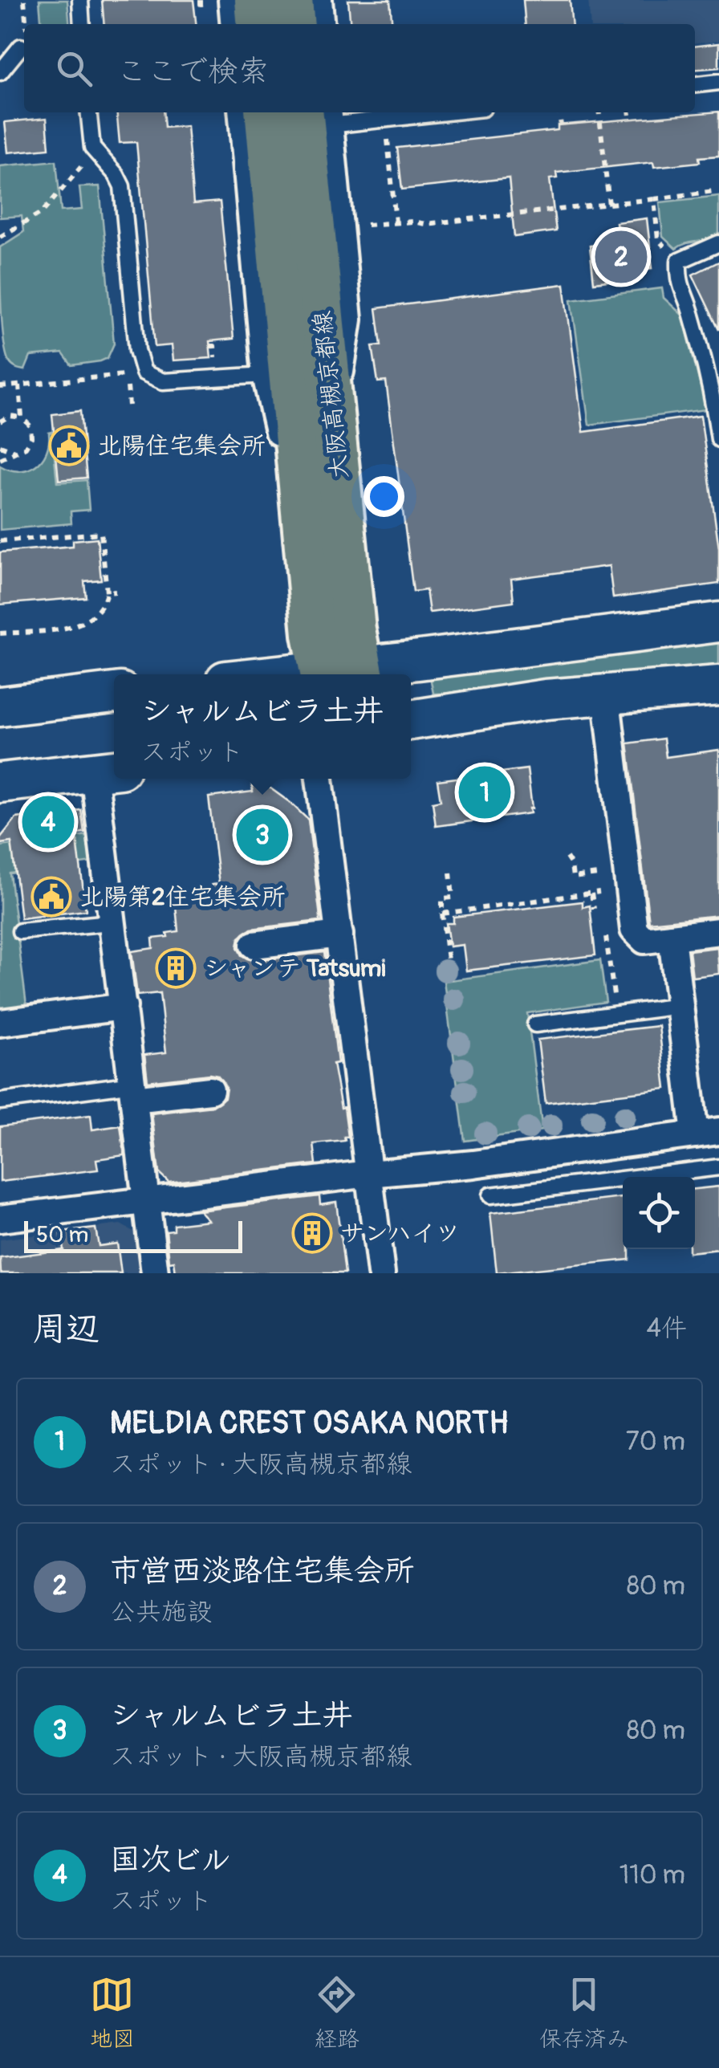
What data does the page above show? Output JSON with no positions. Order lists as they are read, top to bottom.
{
  "streets": {
    "main road": ["大阪高槻京都線"]
  },
  "places": {
    "public building": ["北陽住宅集会所", "北陽第2住宅集会所"],
    "building": ["シャンテ Tatsumi", "サンハイツ"]
  },
  "scale_bar": "50 m",
  "page": {
    "search": "ここで検索",
    "pins": [
      "2",
      "1",
      "4",
      "3"
    ],
    "popup": ["シャルムビラ土井", "スポット"],
    "scale": "50 m",
    "heading": ["周辺", "4件"],
    "list": [
      {
        "mark": "1",
        "name": "MELDIA CREST OSAKA NORTH",
        "note": "スポット · 大阪高槻京都線",
        "value": "70 m"
      },
      {
        "mark": "2",
        "name": "市営西淡路住宅集会所",
        "note": "公共施設",
        "value": "80 m"
      },
      {
        "mark": "3",
        "name": "シャルムビラ土井",
        "note": "スポット · 大阪高槻京都線",
        "value": "80 m"
      },
      {
        "mark": "4",
        "name": "国次ビル",
        "note": "スポット",
        "value": "110 m"
      }
    ],
    "nav": ["地図", "経路", "保存済み"]
  }
}
